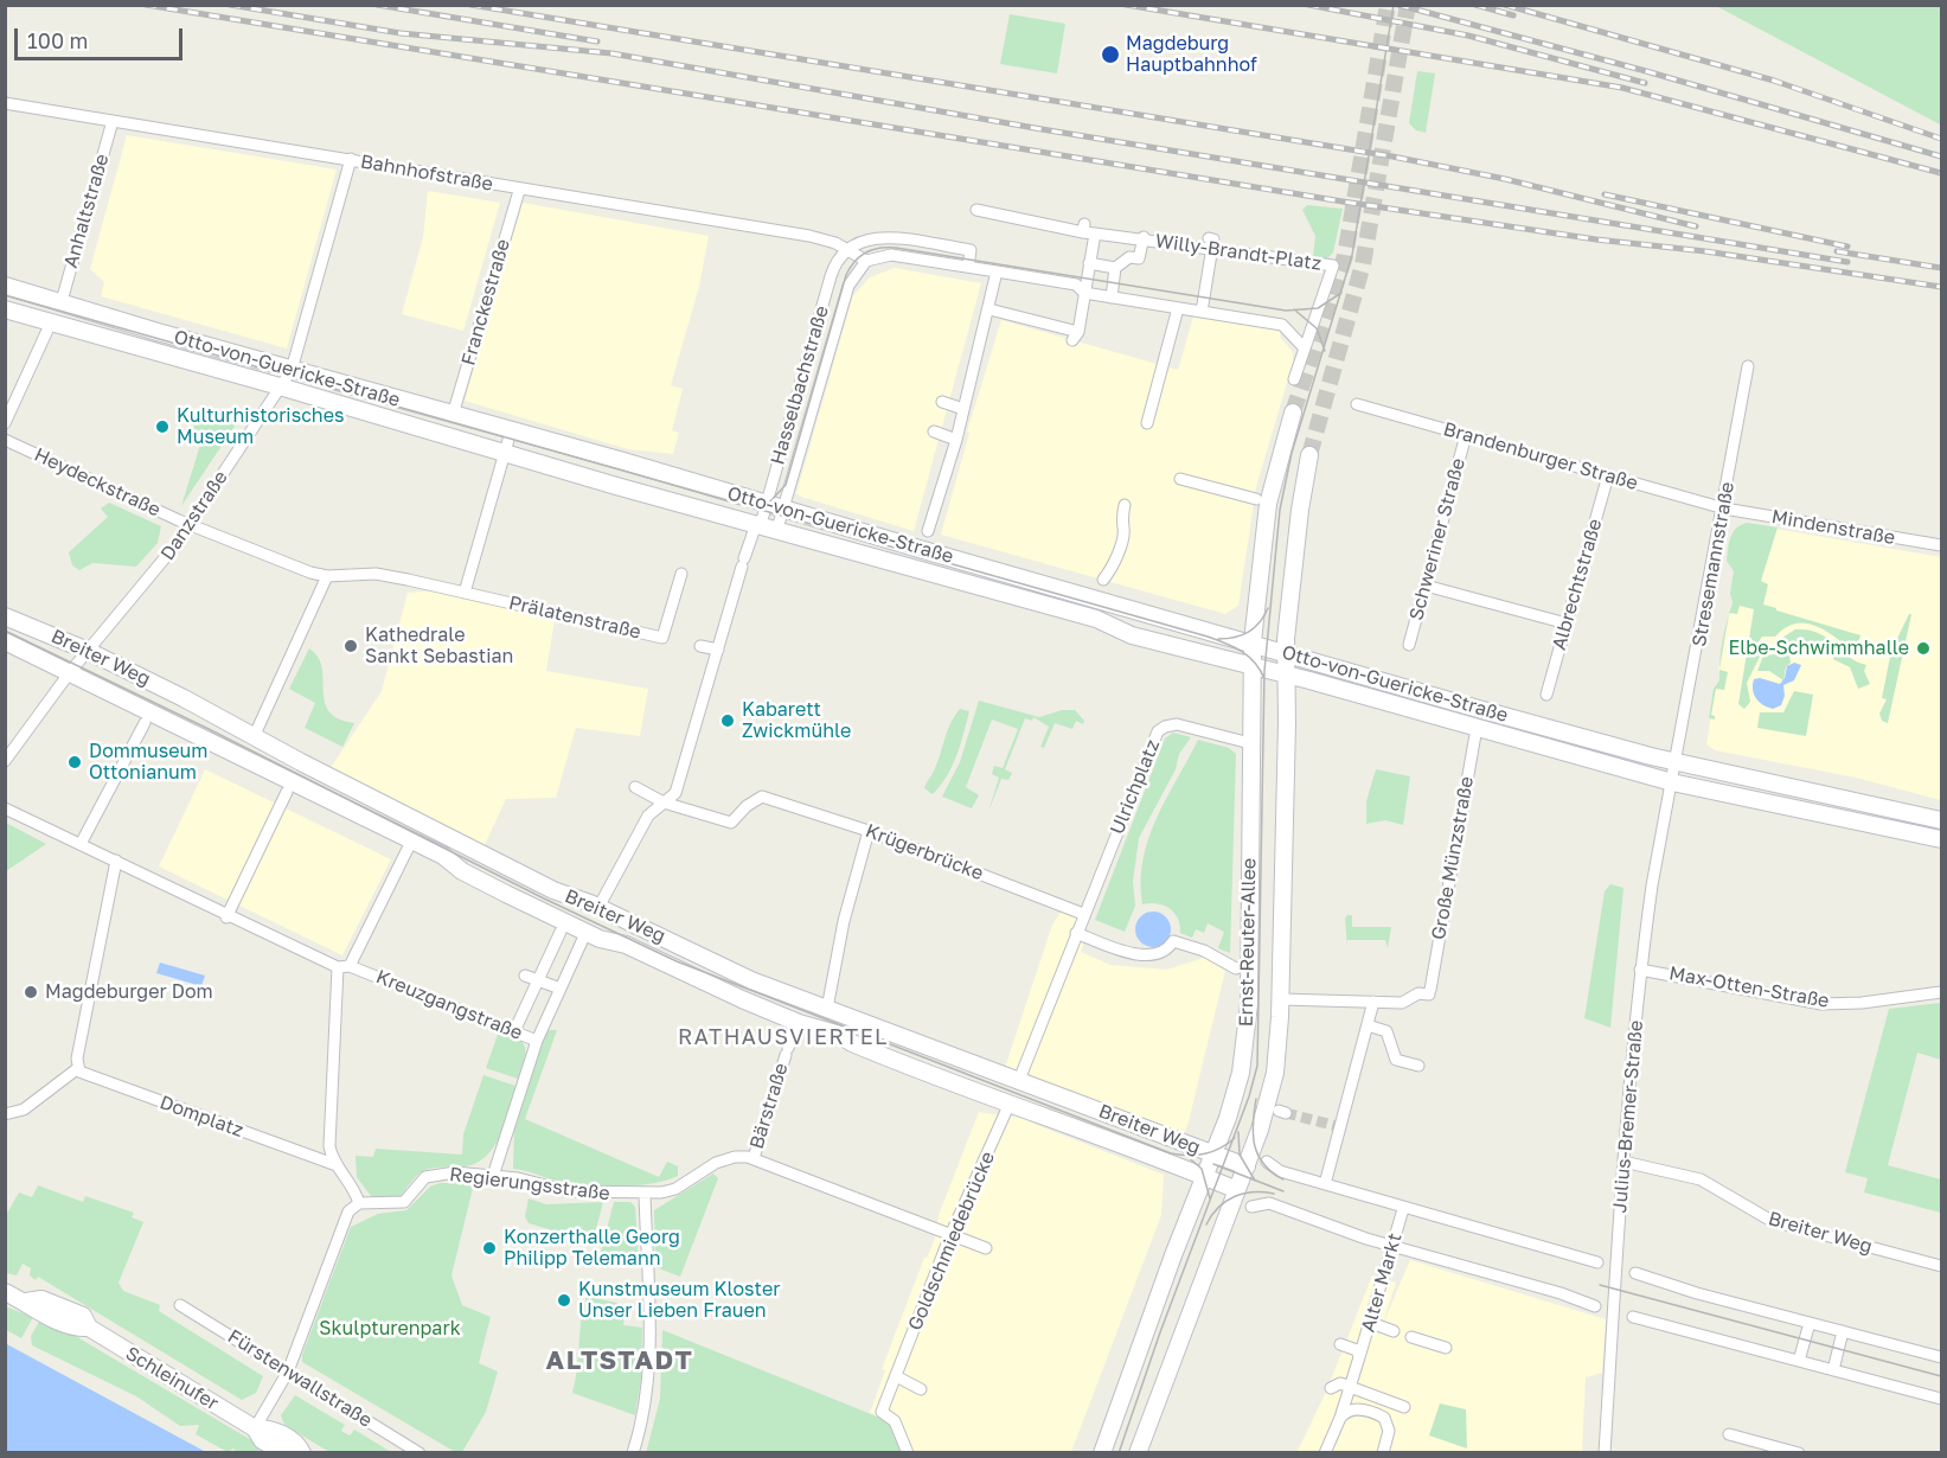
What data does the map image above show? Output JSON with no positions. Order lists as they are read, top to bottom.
{
  "streets": {
    "street": [
      "Bahnhofstraße",
      "Anhaltstraße",
      "Willy-Brandt-Platz",
      "Franckestraße",
      "Otto-von-Guericke-Straße",
      "Hasselbachstraße",
      "Brandenburger Straße",
      "Heydeckstraße",
      "Danzstraße",
      "Mindenstraße",
      "Schweriner Straße",
      "Stresemannstraße",
      "Albrechtstraße",
      "Prälatenstraße",
      "Breiter Weg",
      "Ulrichplatz",
      "Krügerbrücke",
      "Große Münzstraße",
      "Ernst-Reuter-Allee",
      "Max-Otten-Straße",
      "Kreuzgangstraße",
      "Bärstraße",
      "Domplatz",
      "Julius-Bremer-Straße",
      "Regierungsstraße",
      "Goldschmiedebrücke",
      "Alter Markt",
      "Schleinufer",
      "Fürstenwallstraße"
    ]
  },
  "crossings": [
    ["Bahnhofstraße", "Anhaltstraße"],
    ["Bahnhofstraße", "Franckestraße"],
    ["Bahnhofstraße", "Hasselbachstraße"],
    ["Bahnhofstraße", "Danzstraße"],
    ["Anhaltstraße", "Otto-von-Guericke-Straße"],
    ["Franckestraße", "Otto-von-Guericke-Straße"],
    ["Otto-von-Guericke-Straße", "Hasselbachstraße"],
    ["Otto-von-Guericke-Straße", "Danzstraße"],
    ["Otto-von-Guericke-Straße", "Stresemannstraße"],
    ["Otto-von-Guericke-Straße", "Große Münzstraße"],
    ["Otto-von-Guericke-Straße", "Ernst-Reuter-Allee"],
    ["Otto-von-Guericke-Straße", "Julius-Bremer-Straße"],
    ["Hasselbachstraße", "Krügerbrücke"],
    ["Brandenburger Straße", "Mindenstraße"],
    ["Brandenburger Straße", "Schweriner Straße"],
    ["Brandenburger Straße", "Stresemannstraße"],
    ["Brandenburger Straße", "Albrechtstraße"],
    ["Heydeckstraße", "Danzstraße"],
    ["Heydeckstraße", "Prälatenstraße"],
    ["Danzstraße", "Breiter Weg"],
    ["Mindenstraße", "Stresemannstraße"],
    ["Breiter Weg", "Ernst-Reuter-Allee"],
    ["Breiter Weg", "Bärstraße"],
    ["Breiter Weg", "Julius-Bremer-Straße"],
    ["Ulrichplatz", "Krügerbrücke"],
    ["Ulrichplatz", "Ernst-Reuter-Allee"],
    ["Max-Otten-Straße", "Julius-Bremer-Straße"],
    ["Kreuzgangstraße", "Regierungsstraße"],
    ["Bärstraße", "Regierungsstraße"]
  ],
  "districts": ["RATHAUSVIERTEL", "ALTSTADT"],
  "parks": ["Skulpturenpark"],
  "places": [
    "Magdeburg Hauptbahnhof",
    "Kulturhistorisches Museum",
    "Kathedrale Sankt Sebastian",
    "Elbe-Schwimmhalle",
    "Kabarett Zwickmühle",
    "Dommuseum Ottonianum",
    "Magdeburger Dom",
    "Konzerthalle Georg Philipp Telemann",
    "Kunstmuseum Kloster Unser Lieben Frauen"
  ],
  "scale_bar": "100 m"
}
